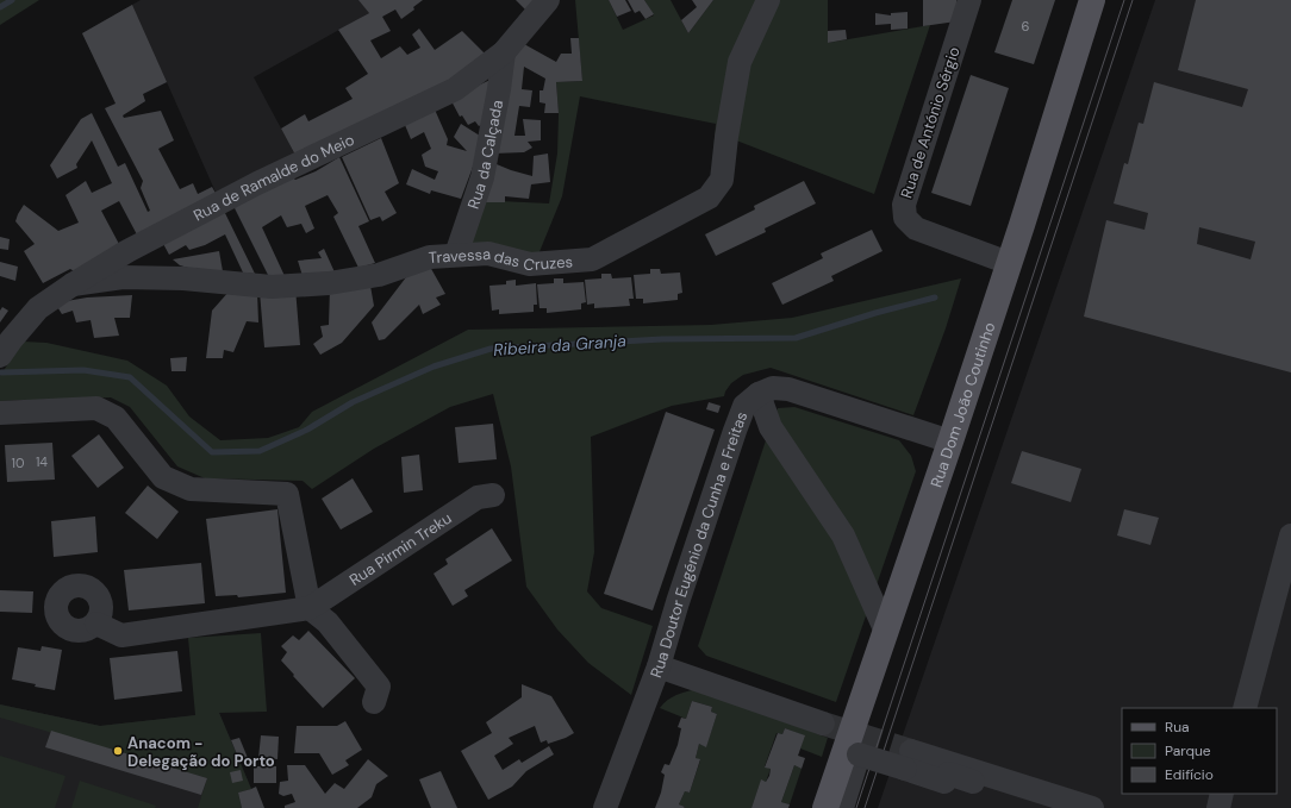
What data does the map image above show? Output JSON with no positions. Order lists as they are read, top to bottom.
{
  "streets": {
    "main road": ["Rua Dom João Coutinho"],
    "street": [
      "Rua de António Sérgio",
      "Rua da Calçada",
      "Rua de Ramalde do Meio",
      "Travessa das Cruzes",
      "Rua Doutor Eugénio da Cunha e Freitas",
      "Rua Pirmin Treku"
    ]
  },
  "crossings": [
    ["Rua de António Sérgio", "Rua Dom João Coutinho"],
    ["Rua da Calçada", "Rua de Ramalde do Meio"],
    ["Rua da Calçada", "Travessa das Cruzes"],
    ["Rua de Ramalde do Meio", "Travessa das Cruzes"],
    ["Rua Dom João Coutinho", "Rua Doutor Eugénio da Cunha e Freitas"]
  ],
  "water": ["Ribeira da Granja"],
  "places": ["Anacom - Delegação do Porto"],
  "house_numbers": ["6", "14", "10"],
  "legend": ["Rua", "Parque", "Edifício"]
}
